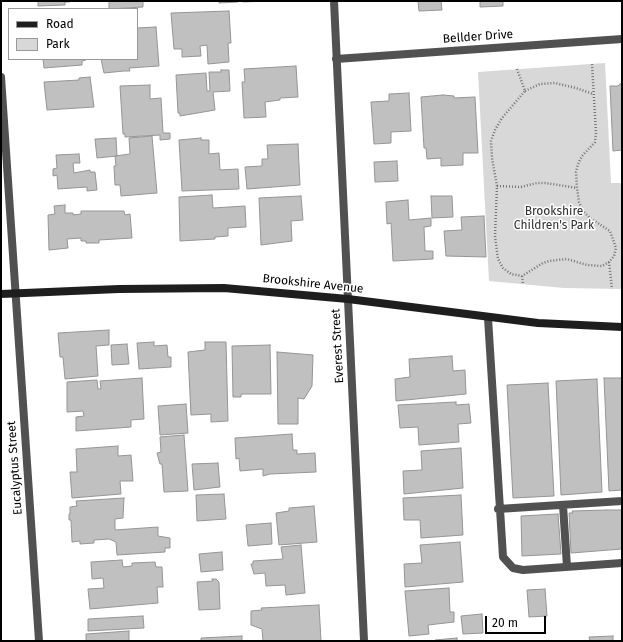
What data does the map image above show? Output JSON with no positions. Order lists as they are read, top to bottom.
{
  "streets": {
    "street": [
      "Bellder Drive",
      "Brookshire Avenue",
      "Everest Street",
      "Eucalyptus Street"
    ]
  },
  "crossings": [
    ["Bellder Drive", "Everest Street"],
    ["Brookshire Avenue", "Everest Street"],
    ["Brookshire Avenue", "Eucalyptus Street"]
  ],
  "parks": ["Brookshire Children's Park"],
  "legend": ["Road", "Park"],
  "scale_bar": "20 m"
}
